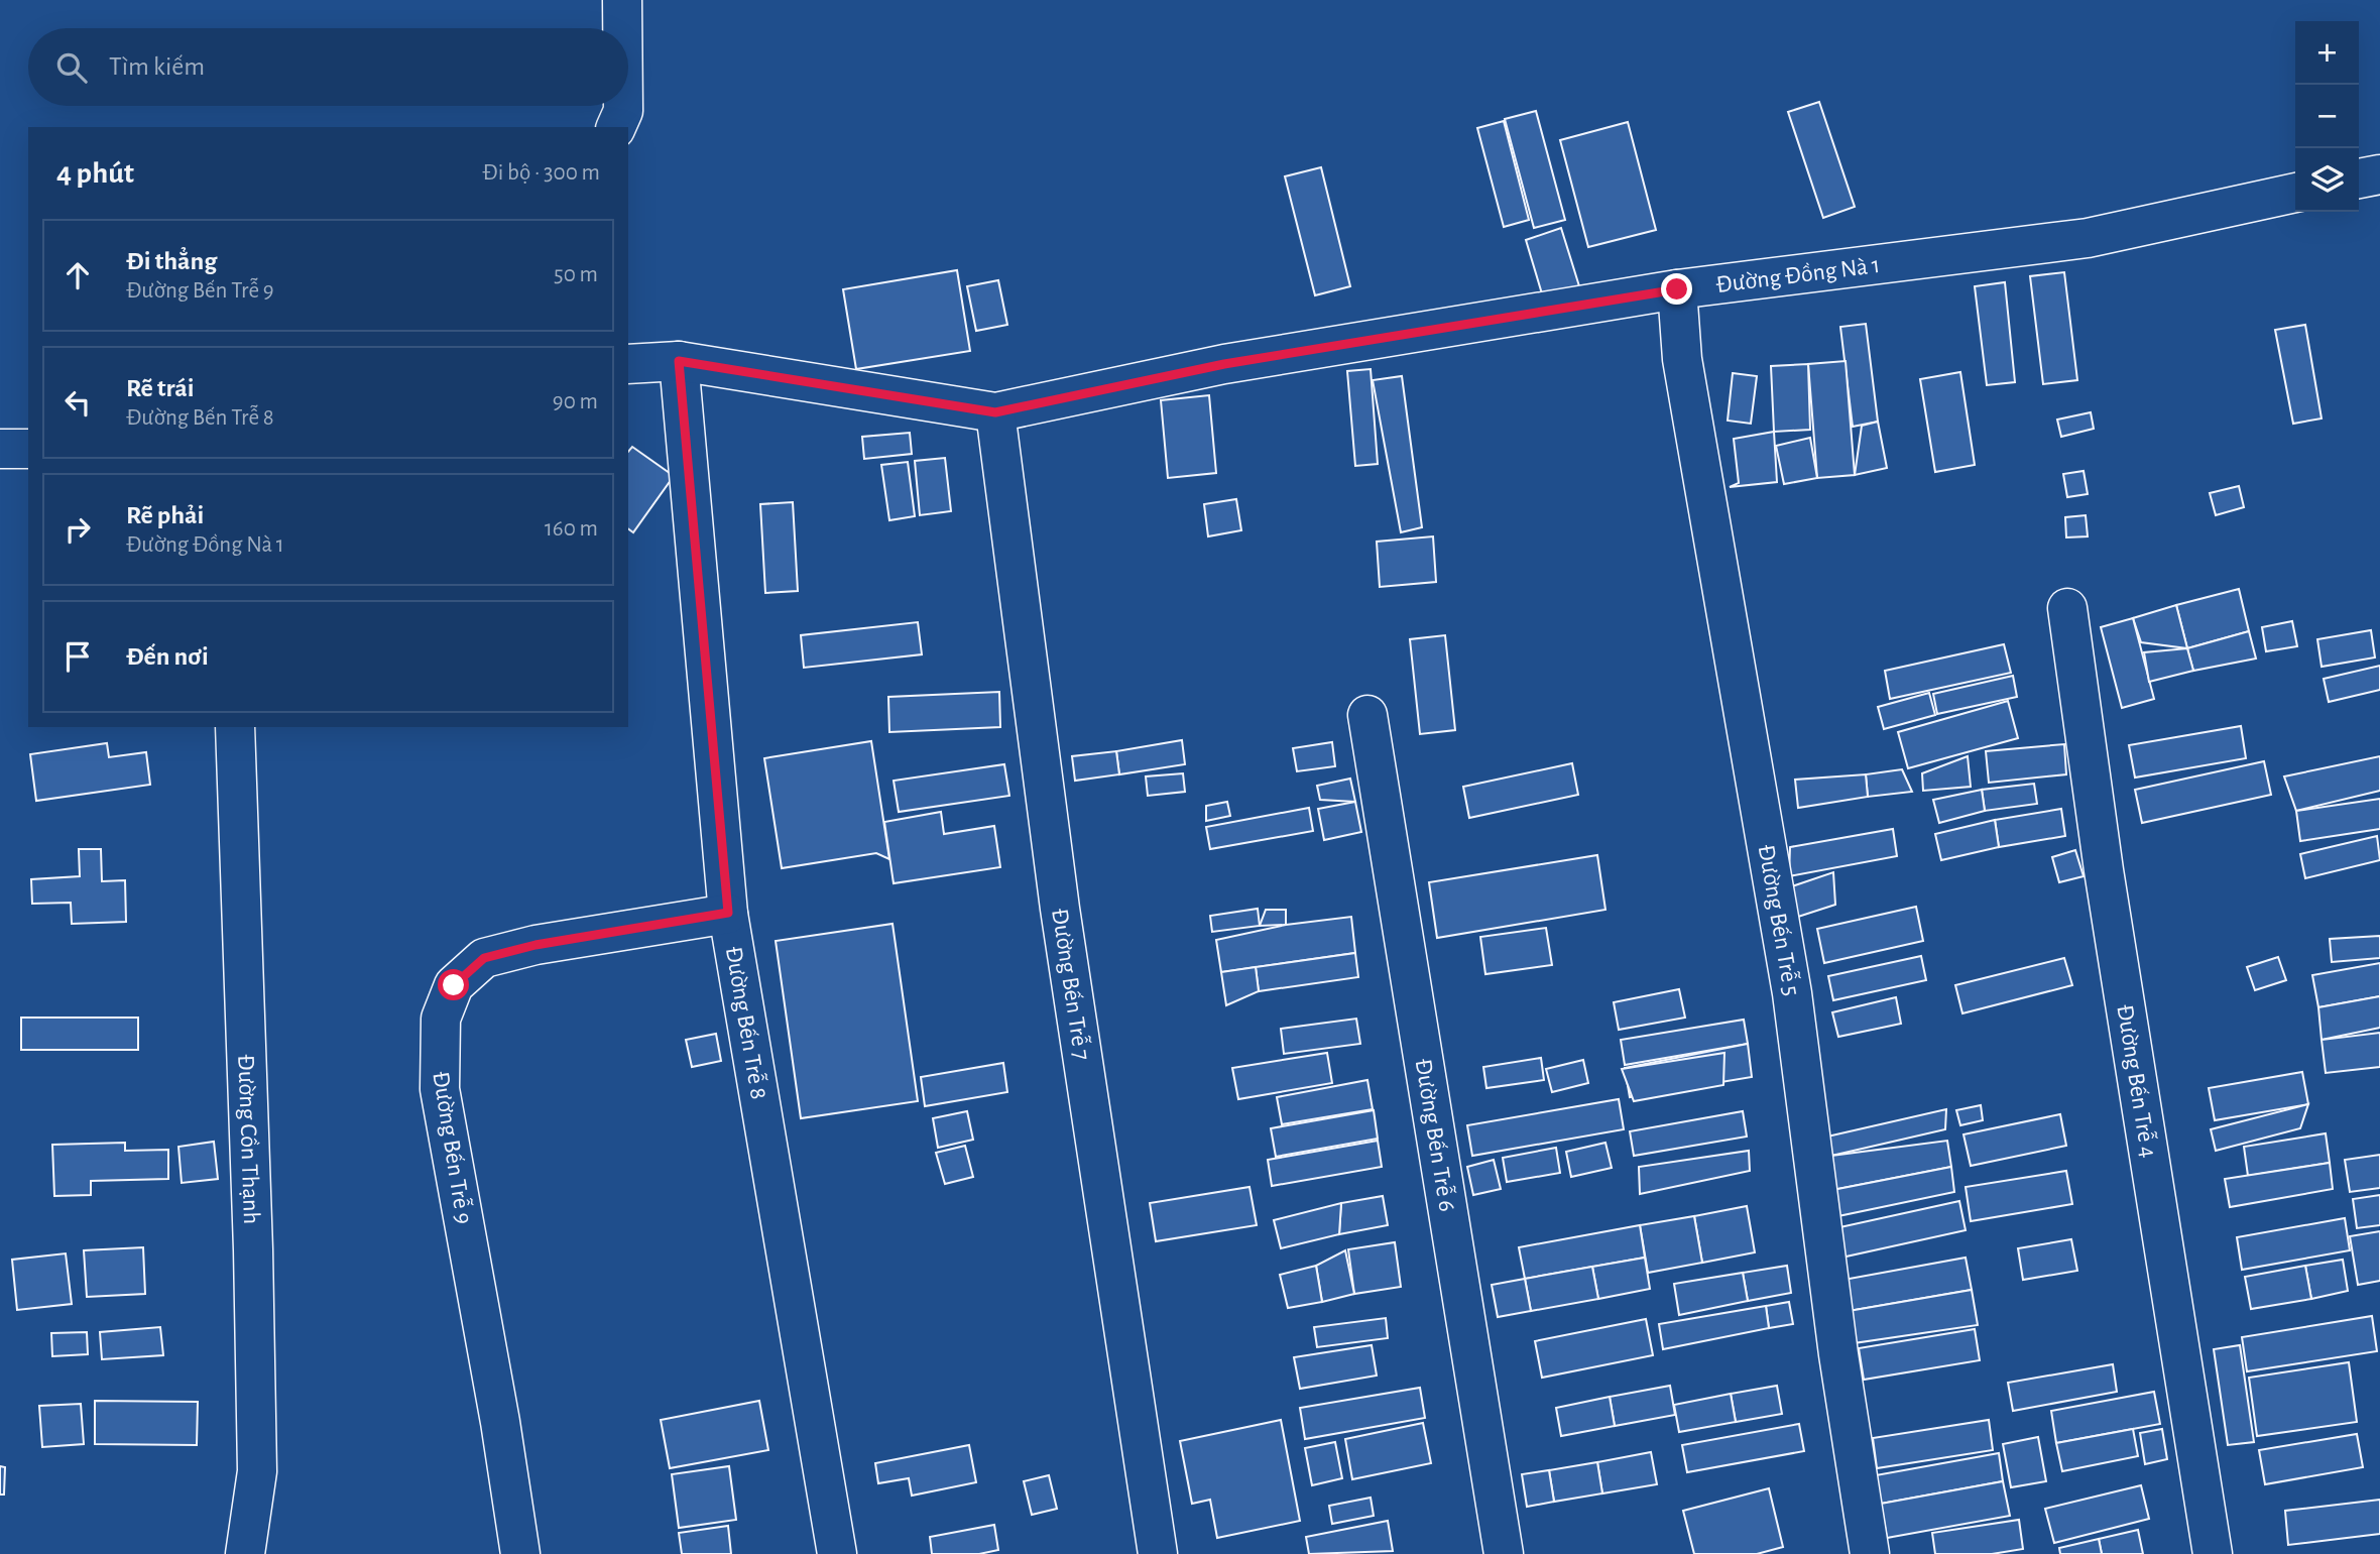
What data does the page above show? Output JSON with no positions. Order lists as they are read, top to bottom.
{
  "streets": {
    "street": [
      "Đường Đồng Nà 1",
      "Đường Bến Trễ 5",
      "Đường Bến Trễ 7",
      "Đường Bến Trễ 8",
      "Đường Bến Trễ 4",
      "Đường Bến Trễ 6",
      "Đường Cồn Thạnh",
      "Đường Bến Trễ 9"
    ]
  },
  "crossings": [
    ["Đường Đồng Nà 1", "Đường Bến Trễ 5"],
    ["Đường Đồng Nà 1", "Đường Bến Trễ 7"],
    ["Đường Đồng Nà 1", "Đường Bến Trễ 8"],
    ["Đường Bến Trễ 8", "Đường Bến Trễ 9"]
  ],
  "page": {
    "map_buttons": ["+", "−"],
    "search": "Tìm kiếm",
    "heading": ["4 phút", "Đi bộ · 300 m"],
    "list": [
      ["Đi thẳng", "Đường Bến Trễ 9", "50 m"],
      ["Rẽ trái", "Đường Bến Trễ 8", "90 m"],
      ["Rẽ phải", "Đường Đồng Nà 1", "160 m"],
      "Đến nơi"
    ]
  }
}
